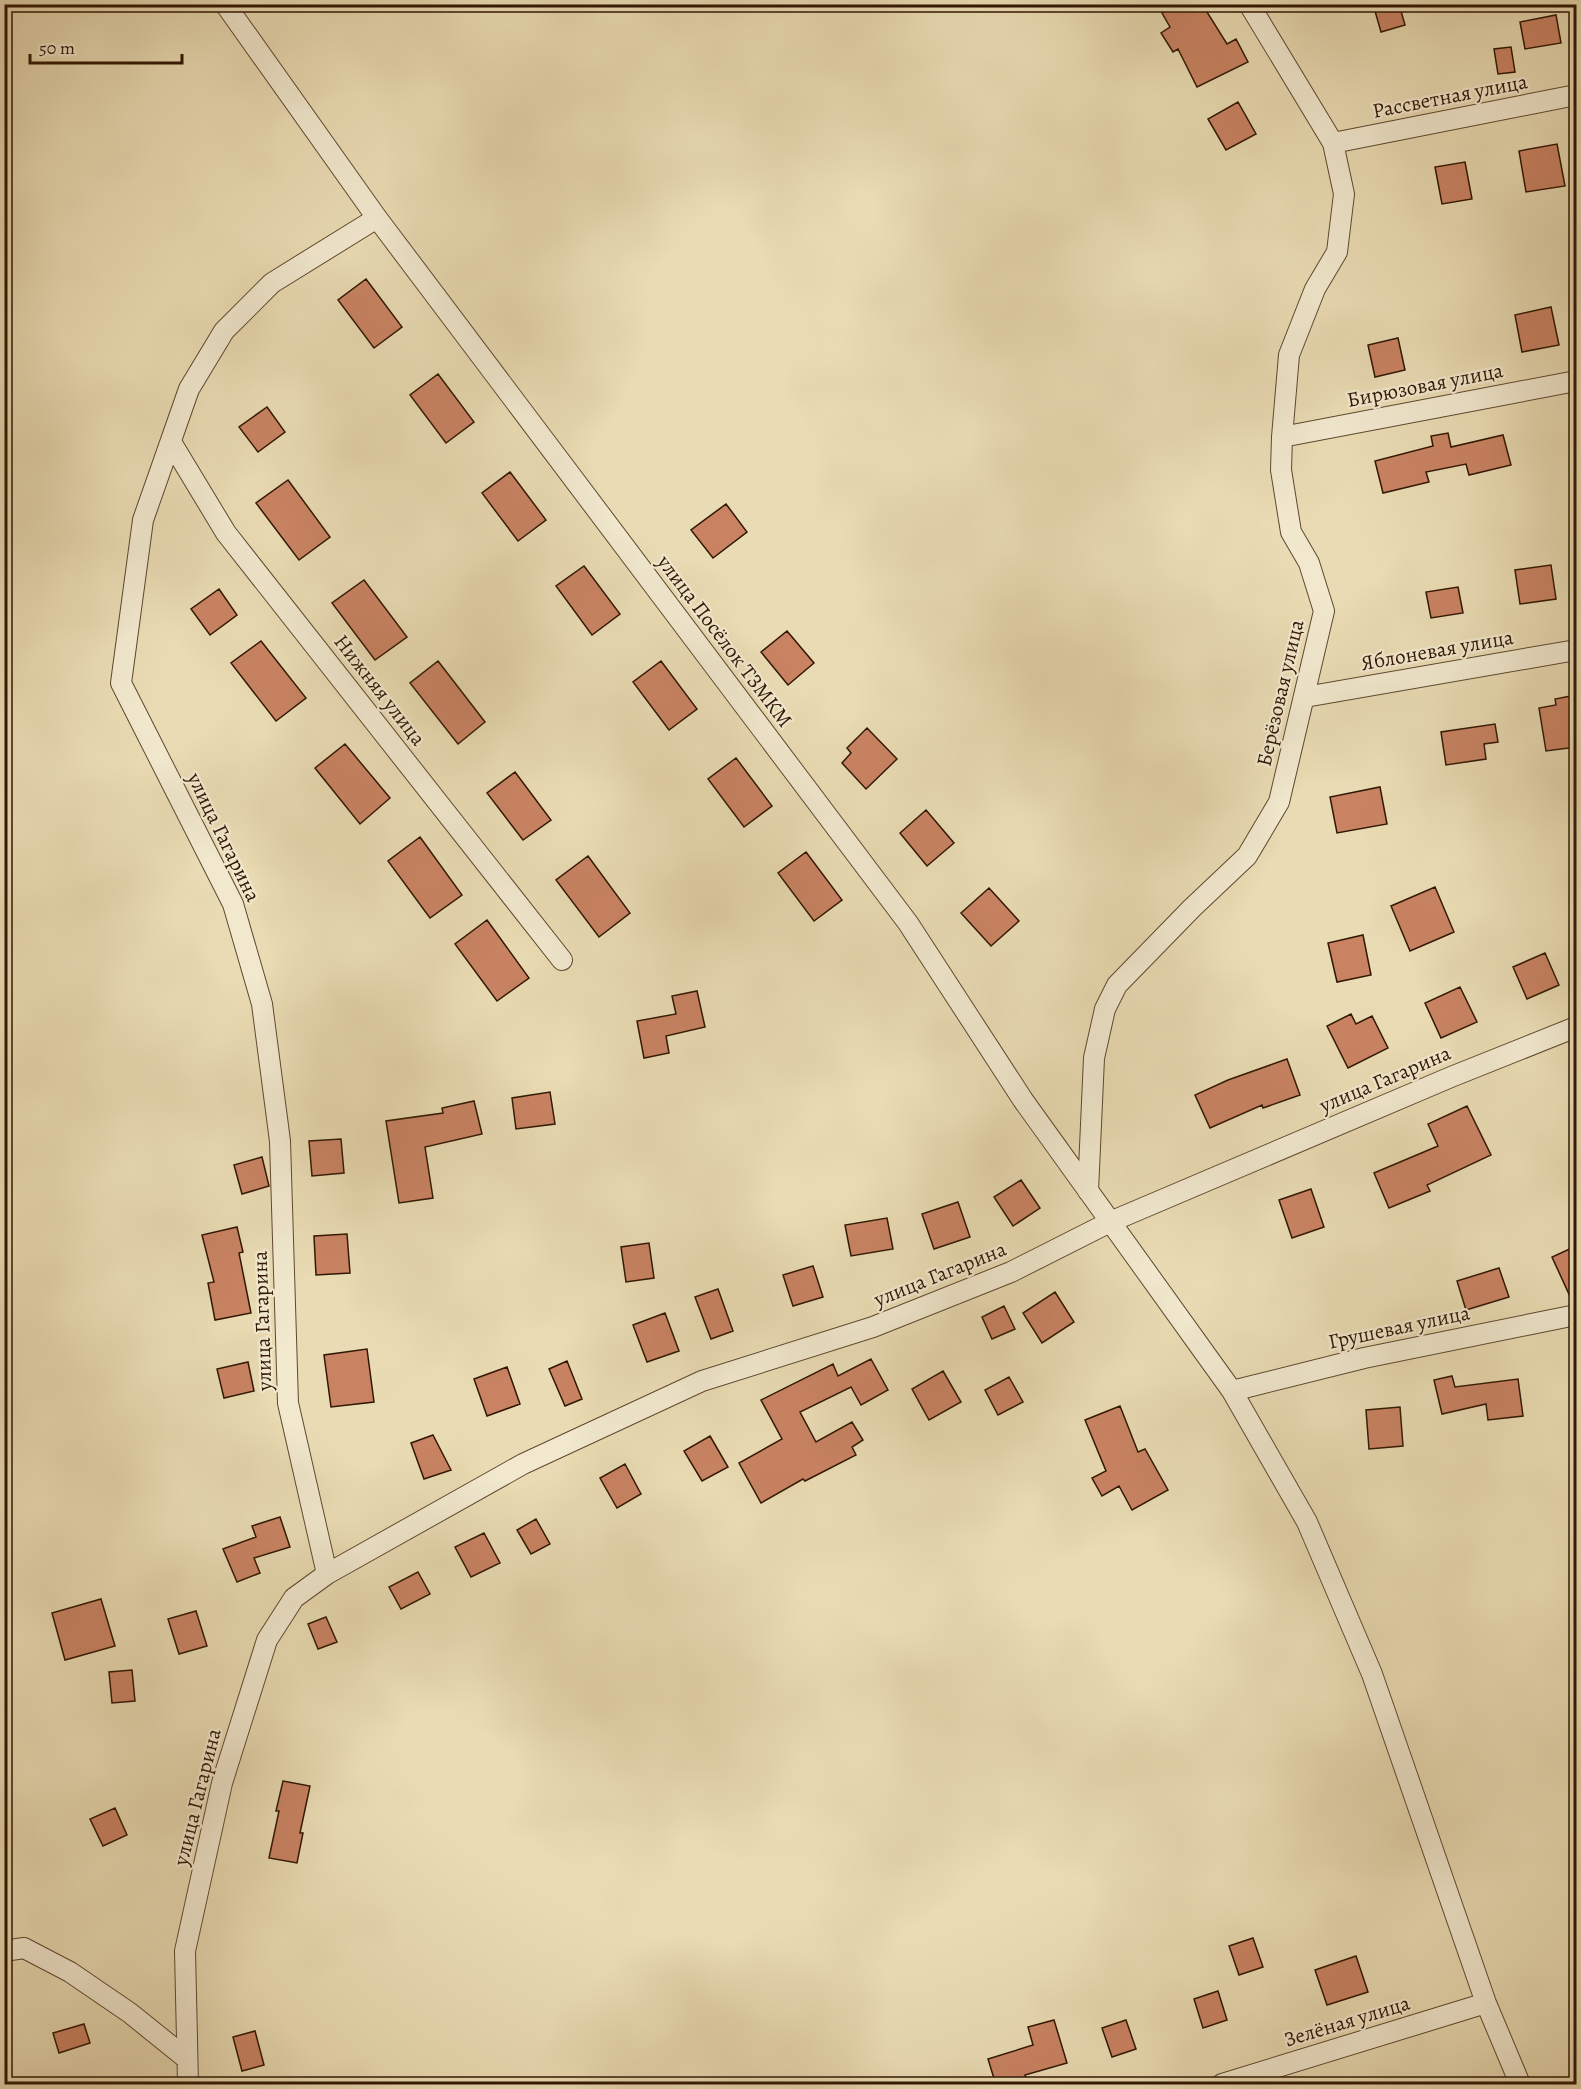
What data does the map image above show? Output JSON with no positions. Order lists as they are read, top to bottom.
{
  "streets": {
    "street": [
      "Рассветная улица",
      "Бирюзовая улица",
      "улица Посёлок ТЗМКМ",
      "Яблоневая улица",
      "Нижняя улица",
      "Берёзовая улица",
      "улица Гагарина",
      "Грушевая улица",
      "Зелёная улица"
    ]
  },
  "crossings": [
    ["Рассветная улица", "Берёзовая улица"],
    ["Бирюзовая улица", "Берёзовая улица"],
    ["улица Посёлок ТЗМКМ", "Берёзовая улица"],
    ["улица Посёлок ТЗМКМ", "улица Гагарина"],
    ["улица Посёлок ТЗМКМ", "Грушевая улица"],
    ["улица Посёлок ТЗМКМ", "Зелёная улица"],
    ["Яблоневая улица", "Берёзовая улица"],
    ["Нижняя улица", "улица Гагарина"]
  ],
  "scale_bar": "50 m"
}
